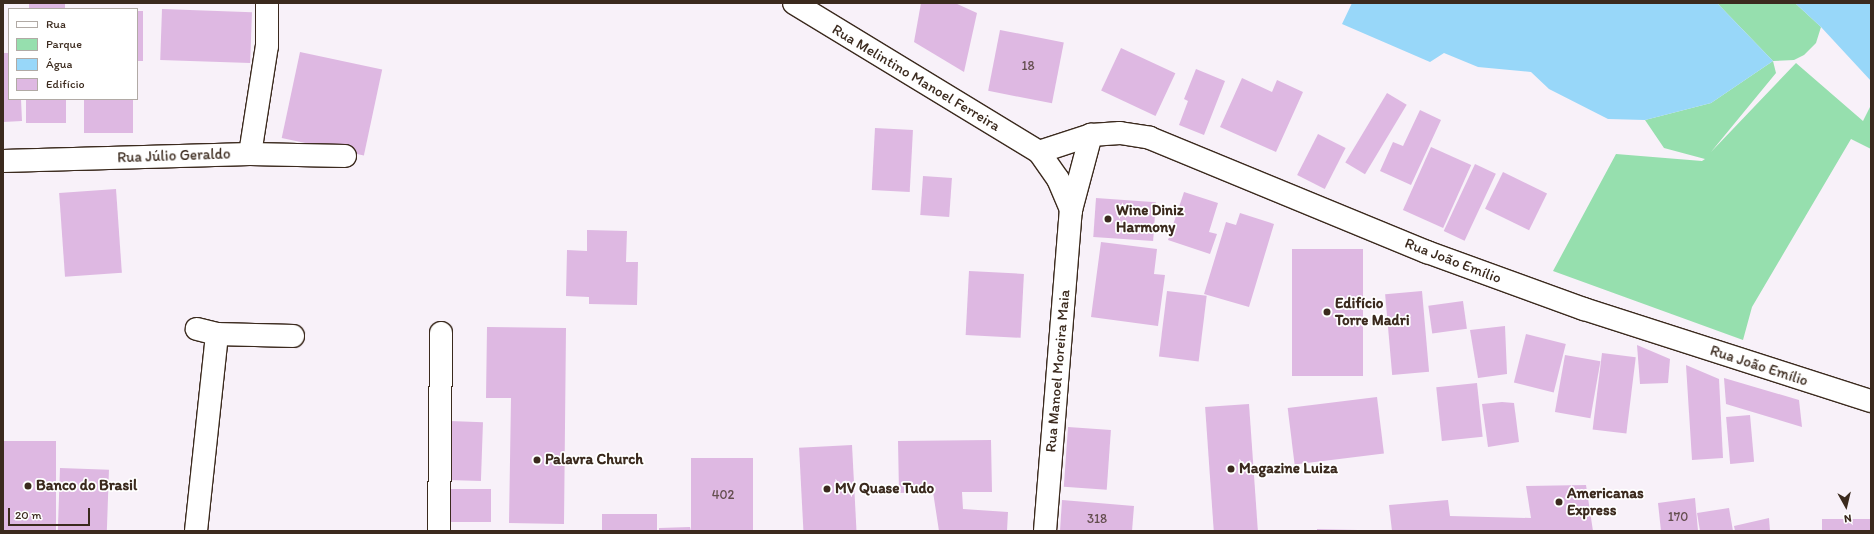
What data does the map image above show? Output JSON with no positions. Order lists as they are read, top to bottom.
{
  "streets": {
    "main road": [
      "Rua Melintino Manoel Ferreira",
      "Rua Júlio Geraldo",
      "Rua João Emílio",
      "Rua Manoel Moreira Maia"
    ]
  },
  "crossings": [
    ["Rua Melintino Manoel Ferreira", "Rua João Emílio"],
    ["Rua Melintino Manoel Ferreira", "Rua Manoel Moreira Maia"],
    ["Rua João Emílio", "Rua Manoel Moreira Maia"]
  ],
  "places": [
    "Wine Diniz Harmony",
    "Edifício Torre Madri",
    "Palavra Church",
    "Magazine Luiza",
    "Banco do Brasil",
    "MV Quase Tudo",
    "Americanas Express"
  ],
  "house_numbers": [
    "18",
    "402",
    "170",
    "318"
  ],
  "legend": [
    "Rua",
    "Parque",
    "Água",
    "Edifício"
  ],
  "scale_bar": "20 m",
  "north": "bottom"
}
